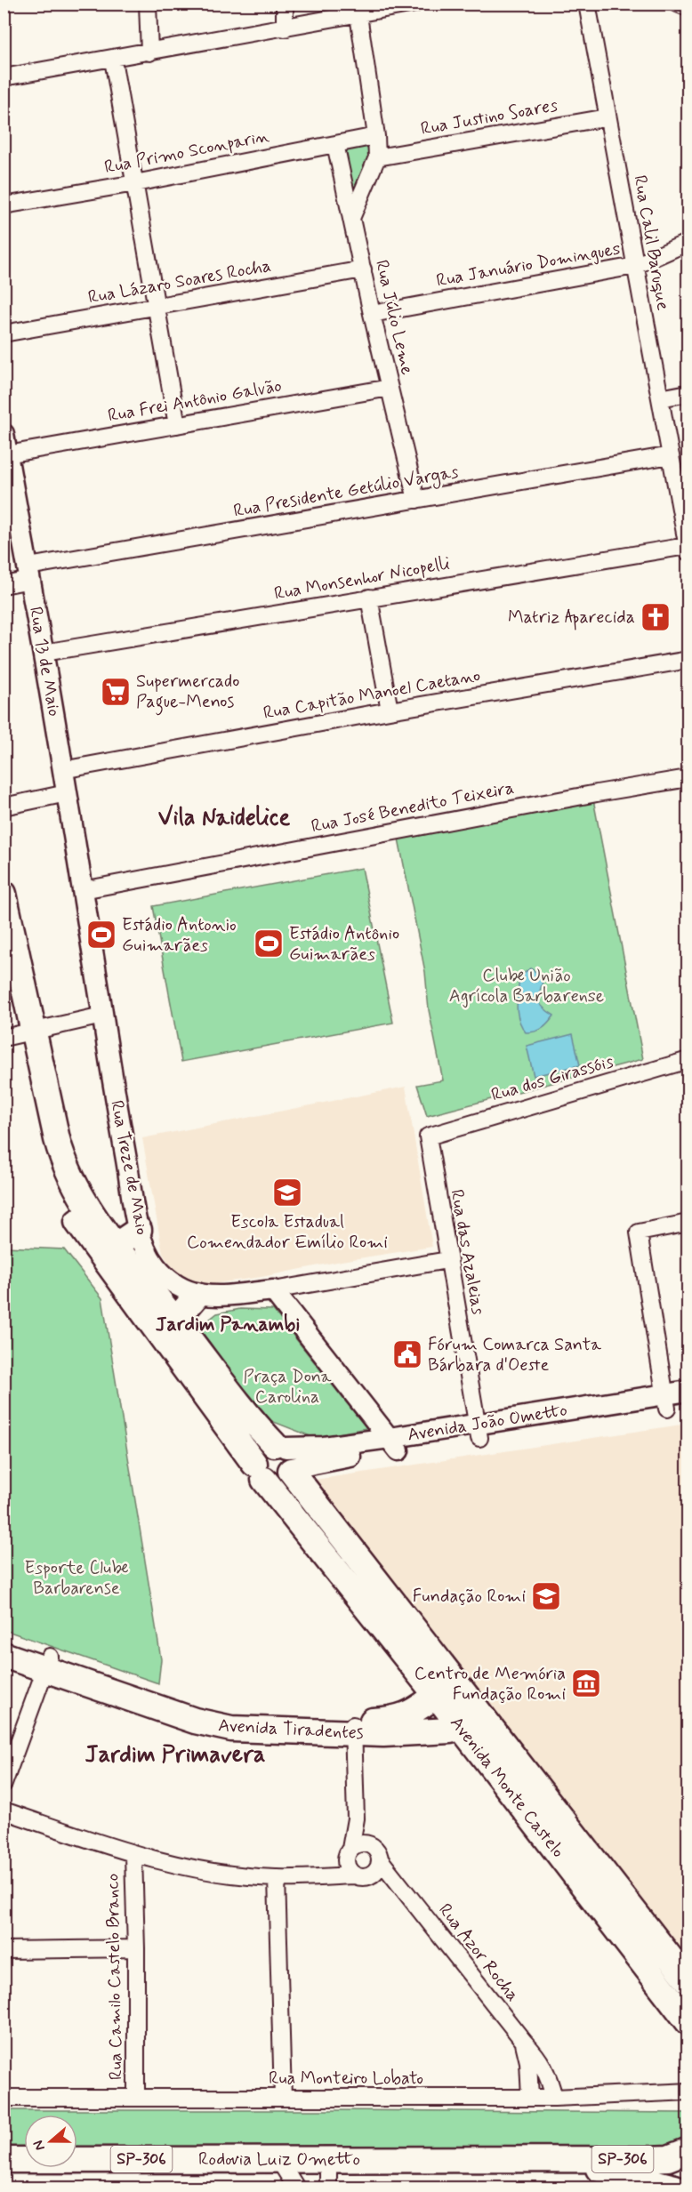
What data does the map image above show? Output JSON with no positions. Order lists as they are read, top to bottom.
{
  "streets": {
    "main road": [
      "Avenida Tiradentes",
      "Avenida Monte Castelo",
      "SP-306",
      "Rodovia Luiz Ometto"
    ],
    "street": [
      "Rua Justino Soares",
      "Rua Primo Sconparin",
      "Rua Calil Baruque",
      "Rua Januário Domingues",
      "Rua Lázaro Soares Rocha",
      "Rua Júlio Leme",
      "Rua Frei Antônio Galvão",
      "Rua Presidente Getúlio Vargas",
      "Rua Monsenhor Nicopelli",
      "Rua 13 de Maio",
      "Rua Capitão Manoel Caetano",
      "Rua José Benedito Teixeira",
      "Rua dos Girassóis",
      "Rua Treze de Maio",
      "Rua das Azaleias",
      "Avenida João Ometto",
      "Rua Azor Rocha",
      "Rua Camilo Castelo Branco",
      "Rua Monteiro Lobato"
    ]
  },
  "crossings": [
    ["Rua Justino Soares", "Rua Calil Baruque"],
    ["Rua Primo Sconparin", "Rua Júlio Leme"],
    ["Rua Calil Baruque", "Rua Januário Domingues"],
    ["Rua Calil Baruque", "Rua Presidente Getúlio Vargas"],
    ["Rua Calil Baruque", "Rua Monsenhor Nicopelli"],
    ["Rua Januário Domingues", "Rua Júlio Leme"],
    ["Rua Lázaro Soares Rocha", "Rua Júlio Leme"],
    ["Rua Júlio Leme", "Rua Frei Antônio Galvão"],
    ["Rua Júlio Leme", "Rua Presidente Getúlio Vargas"],
    ["Rua Frei Antônio Galvão", "Rua 13 de Maio"],
    ["Rua Presidente Getúlio Vargas", "Rua 13 de Maio"],
    ["Rua Monsenhor Nicopelli", "Rua 13 de Maio"],
    ["Rua 13 de Maio", "Rua Capitão Manoel Caetano"],
    ["Rua 13 de Maio", "Rua José Benedito Teixeira"],
    ["Rua 13 de Maio", "Rua Treze de Maio"],
    ["Rua José Benedito Teixeira", "Rua Treze de Maio"],
    ["Rua dos Girassóis", "Rua das Azaleias"],
    ["Rua Treze de Maio", "Rua das Azaleias"],
    ["Rua das Azaleias", "Avenida João Ometto"],
    ["Avenida João Ometto", "Avenida Monte Castelo"],
    ["Avenida Tiradentes", "Avenida Monte Castelo"],
    ["Rua Azor Rocha", "Rua Monteiro Lobato"],
    ["Rua Camilo Castelo Branco", "Rua Monteiro Lobato"]
  ],
  "districts": ["Vila Naidelice", "Jardim Panambi", "Jardim Primavera"],
  "parks": ["Clube União Agrícola Barbarense", "Praça Dona Carolina", "Esporte Clube Barbarense"],
  "places": {
    "church": ["Matriz Aparecida"],
    "supermarket": ["Supermercado Pague-Menos"],
    "sports": ["Estádio Antonio Guimarães", "Estádio Antônio Guimarães"],
    "school or university": ["Escola Estadual Comendador Emílio Romi", "Fundação Romi"],
    "public building": ["Fórum Comarca Santa Bárbara d'Oeste"],
    "museum": ["Centro de Memória Fundação Romi"]
  },
  "north": "left"
}
